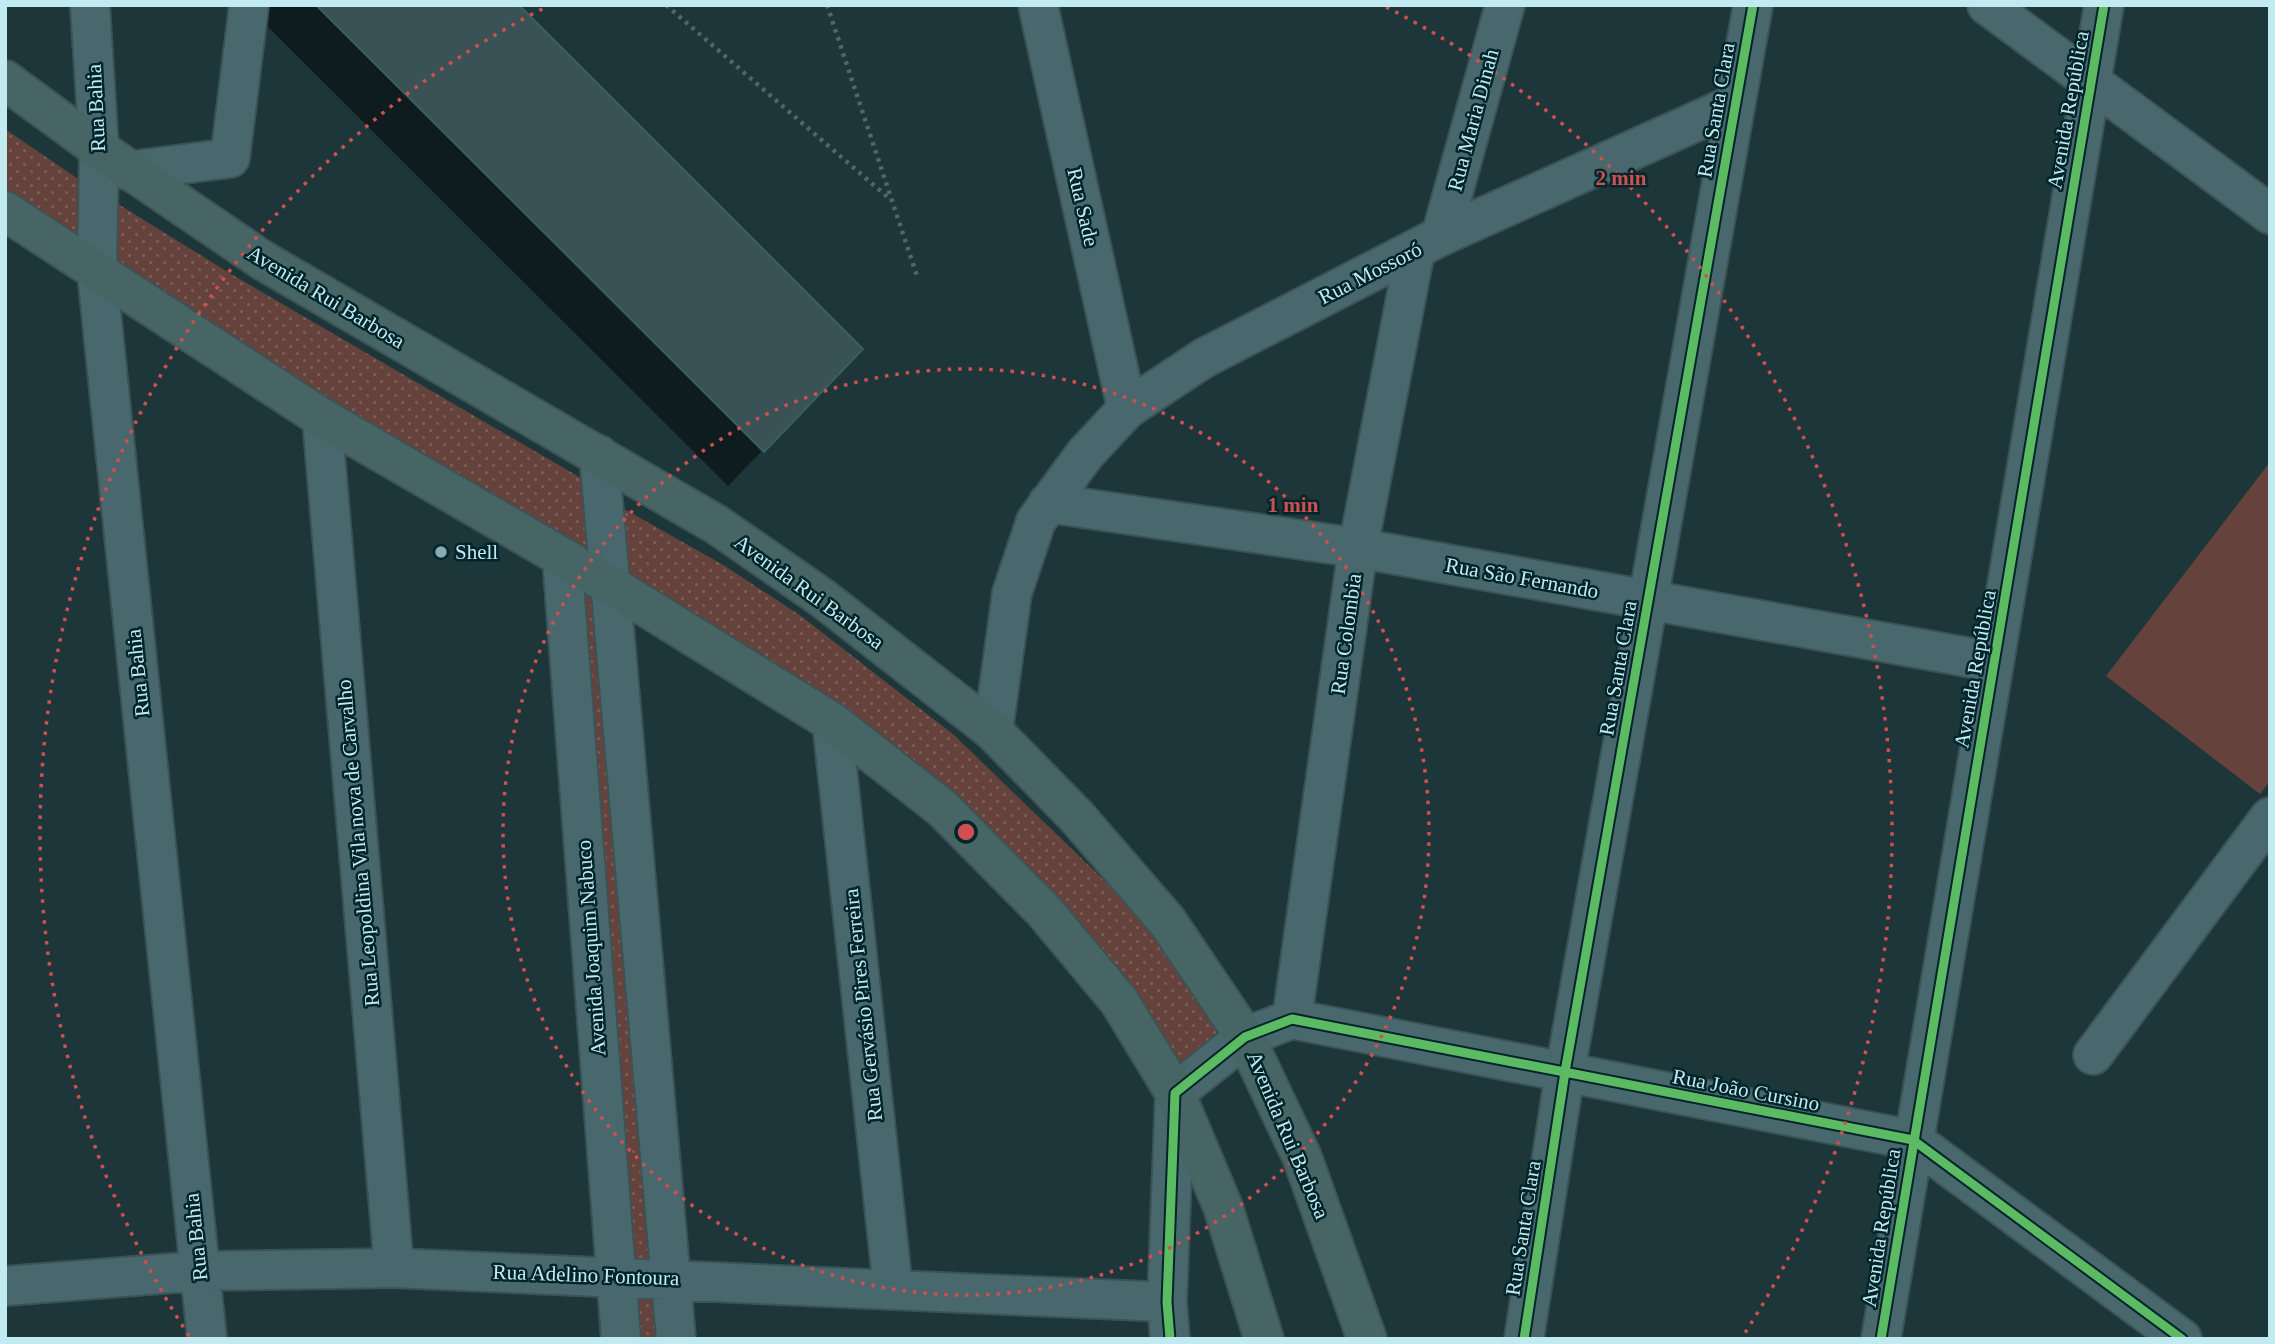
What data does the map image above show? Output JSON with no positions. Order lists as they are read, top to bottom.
{
  "streets": {
    "main road": ["Avenida Rui Barbosa"],
    "street": [
      "Rua Bahia",
      "Rua Santa Clara",
      "Avenida República",
      "Rua Maria Dinah",
      "Rua Sade",
      "Rua Mossoró",
      "Rua São Fernando",
      "Rua Colombia",
      "Rua Leopoldina Vila nova de Carvalho",
      "Avenida Joaquim Nabuco",
      "Rua Gervásio Pires Ferreira",
      "Rua João Cursino",
      "Rua Adelino Fontoura"
    ]
  },
  "crossings": [
    ["Rua Bahia", "Avenida Rui Barbosa"],
    ["Rua Bahia", "Rua Adelino Fontoura"],
    ["Rua Santa Clara", "Rua Mossoró"],
    ["Rua Santa Clara", "Rua São Fernando"],
    ["Rua Santa Clara", "Rua João Cursino"],
    ["Avenida República", "Rua São Fernando"],
    ["Avenida República", "Rua João Cursino"],
    ["Rua Maria Dinah", "Rua Mossoró"],
    ["Rua Maria Dinah", "Rua Colombia"],
    ["Rua Sade", "Rua Mossoró"],
    ["Rua Mossoró", "Avenida Rui Barbosa"],
    ["Rua Mossoró", "Rua São Fernando"],
    ["Rua Mossoró", "Rua Colombia"],
    ["Rua São Fernando", "Rua Colombia"],
    ["Rua Colombia", "Rua João Cursino"],
    ["Rua Leopoldina Vila nova de Carvalho", "Rua Adelino Fontoura"],
    ["Avenida Joaquim Nabuco", "Rua Adelino Fontoura"],
    ["Rua Gervásio Pires Ferreira", "Rua Adelino Fontoura"]
  ],
  "places": ["Shell"],
  "rings": ["2 min", "1 min"]
}
